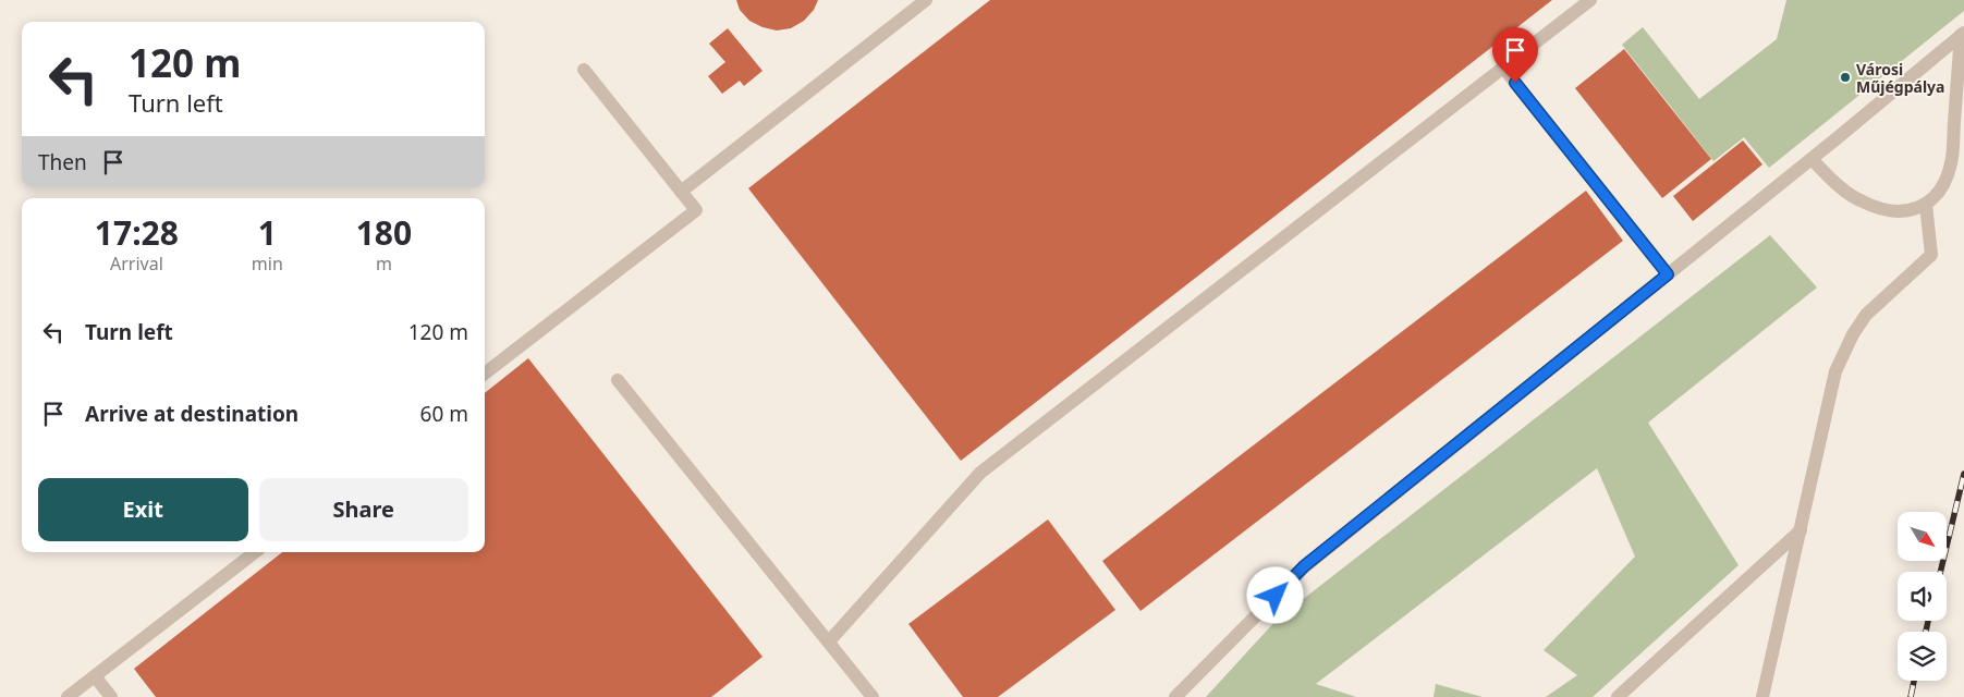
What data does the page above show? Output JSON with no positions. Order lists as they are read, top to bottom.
{
  "places": ["Városi Műjégpálya"],
  "north": "bottom right",
  "page": {
    "turn": ["120 m", "Turn left"],
    "then": "Then",
    "eta": [
      "17:28",
      "Arrival",
      "1",
      "min",
      "180",
      "m"
    ],
    "list": [
      {
        "name": "Turn left",
        "value": "120 m"
      },
      {
        "name": "Arrive at destination",
        "value": "60 m"
      }
    ],
    "buttons": ["Exit", "Share"]
  }
}
